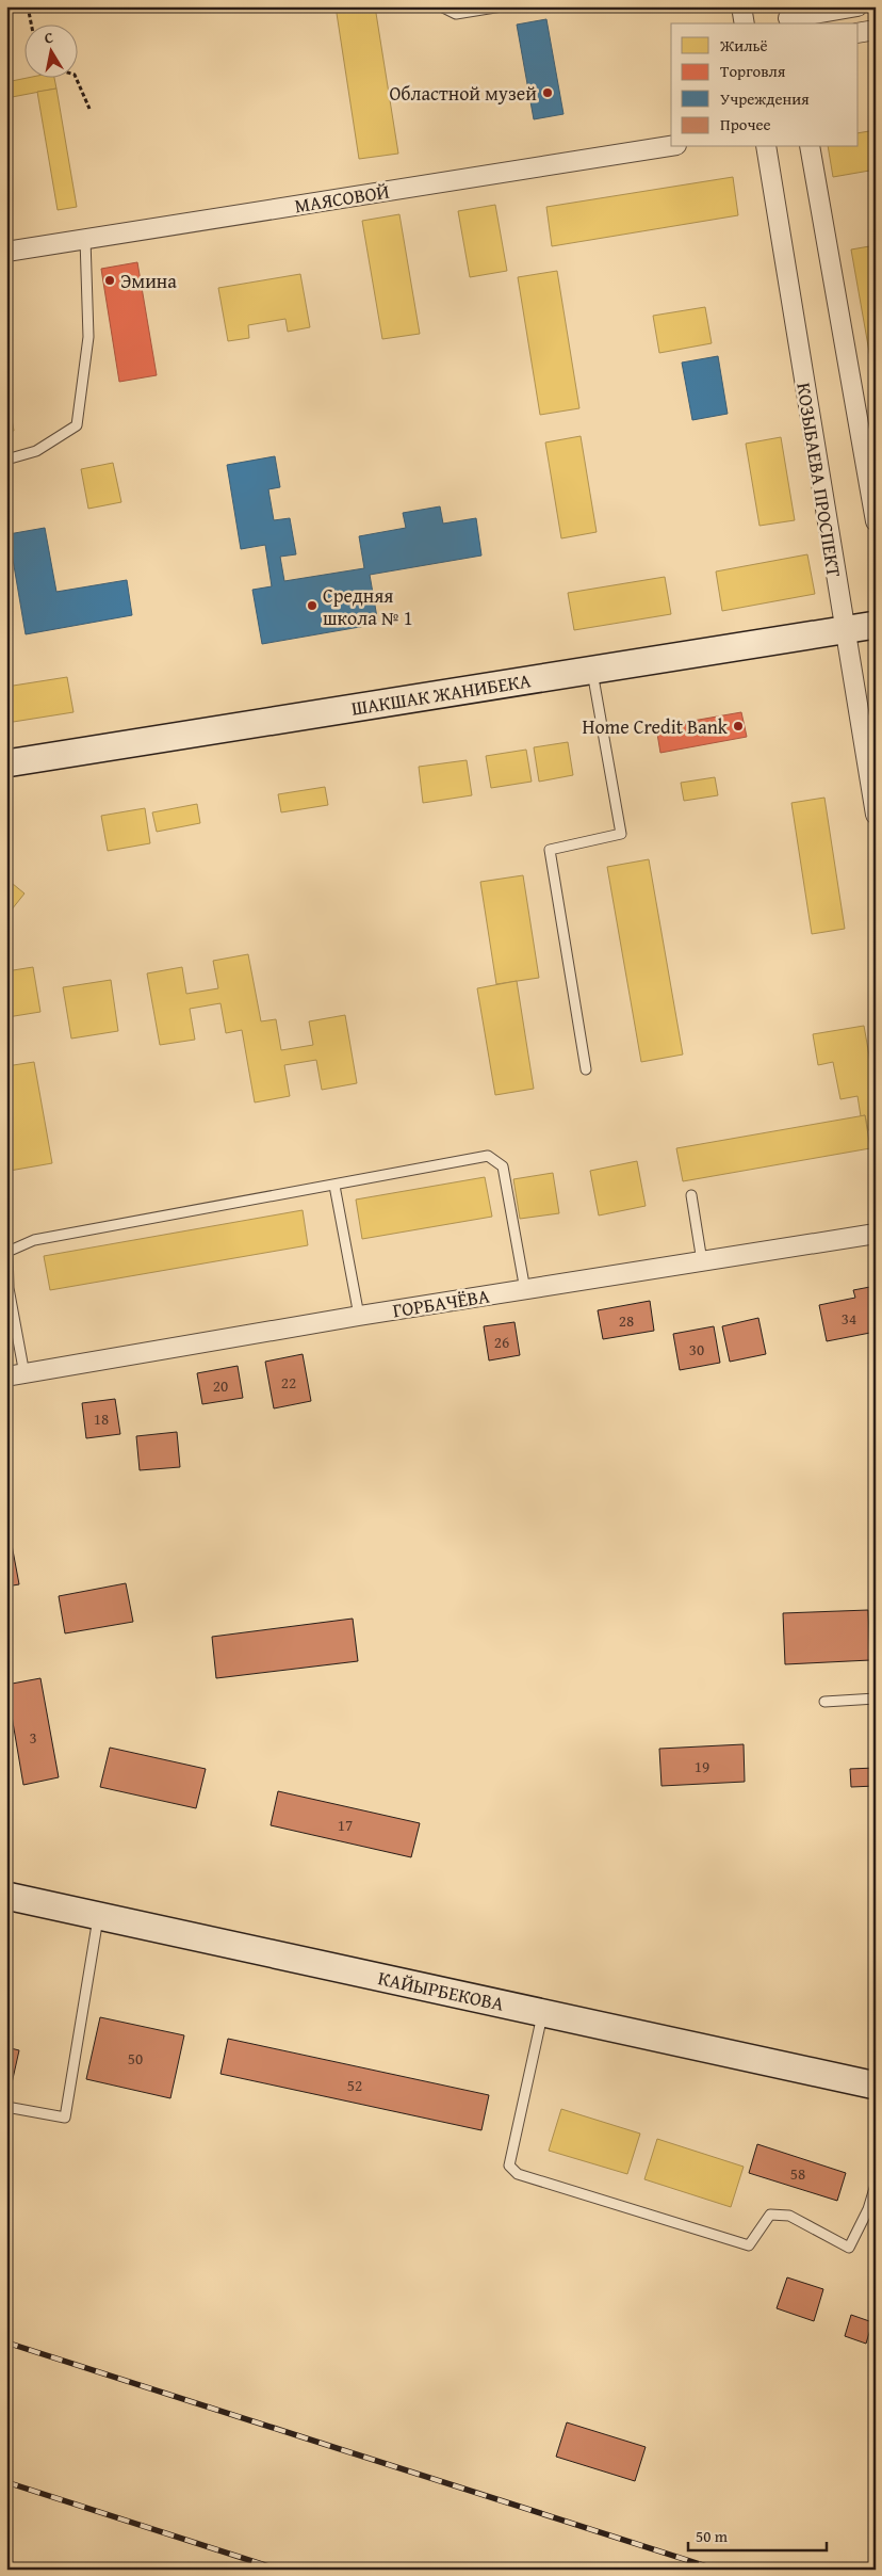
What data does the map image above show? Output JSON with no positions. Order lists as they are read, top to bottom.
{
  "streets": {
    "main road": ["ШАКШАК ЖАНИБЕКА", "КАЙЫРБЕКОВА"],
    "street": ["МАЯСОВОЙ", "КОЗЫБАЕВА ПРОСПЕКТ", "ГОРБАЧЁВА"]
  },
  "crossings": [
    ["КОЗЫБАЕВА ПРОСПЕКТ", "ШАКШАК ЖАНИБЕКА"]
  ],
  "places": [
    "Областной музей",
    "Эмина",
    "Средняя школа № 1",
    "Home Credit Bank"
  ],
  "house_numbers": [
    "34",
    "28",
    "26",
    "30",
    "22",
    "20",
    "18",
    "3",
    "19",
    "17",
    "50",
    "52",
    "58"
  ],
  "legend": [
    "Жильё",
    "Торговля",
    "Учреждения",
    "Прочее"
  ],
  "scale_bar": "50 m",
  "north": "top"
}
